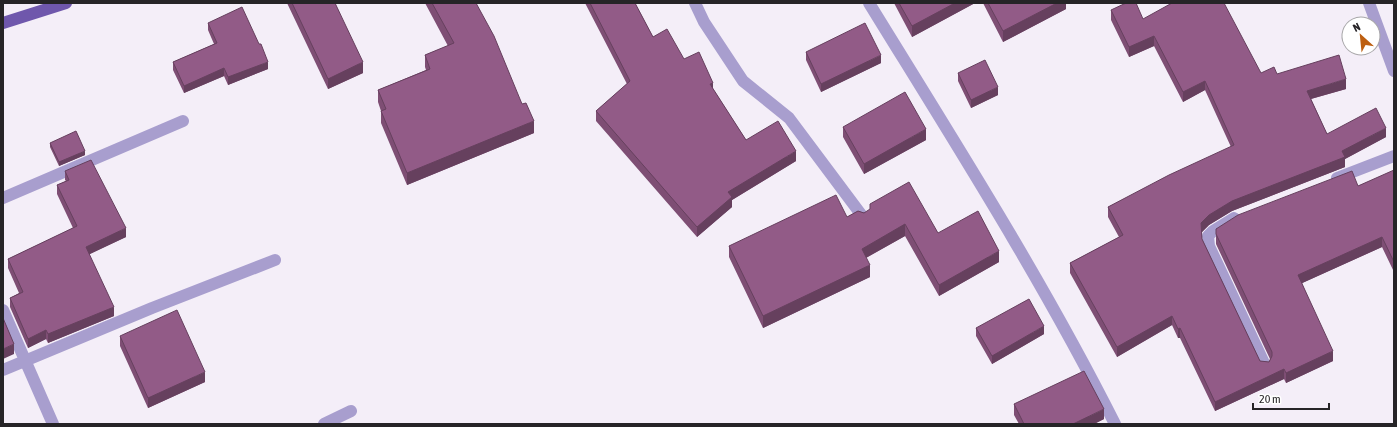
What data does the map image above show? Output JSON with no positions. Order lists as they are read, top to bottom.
{
  "scale_bar": "20 m",
  "north": "top left"
}
